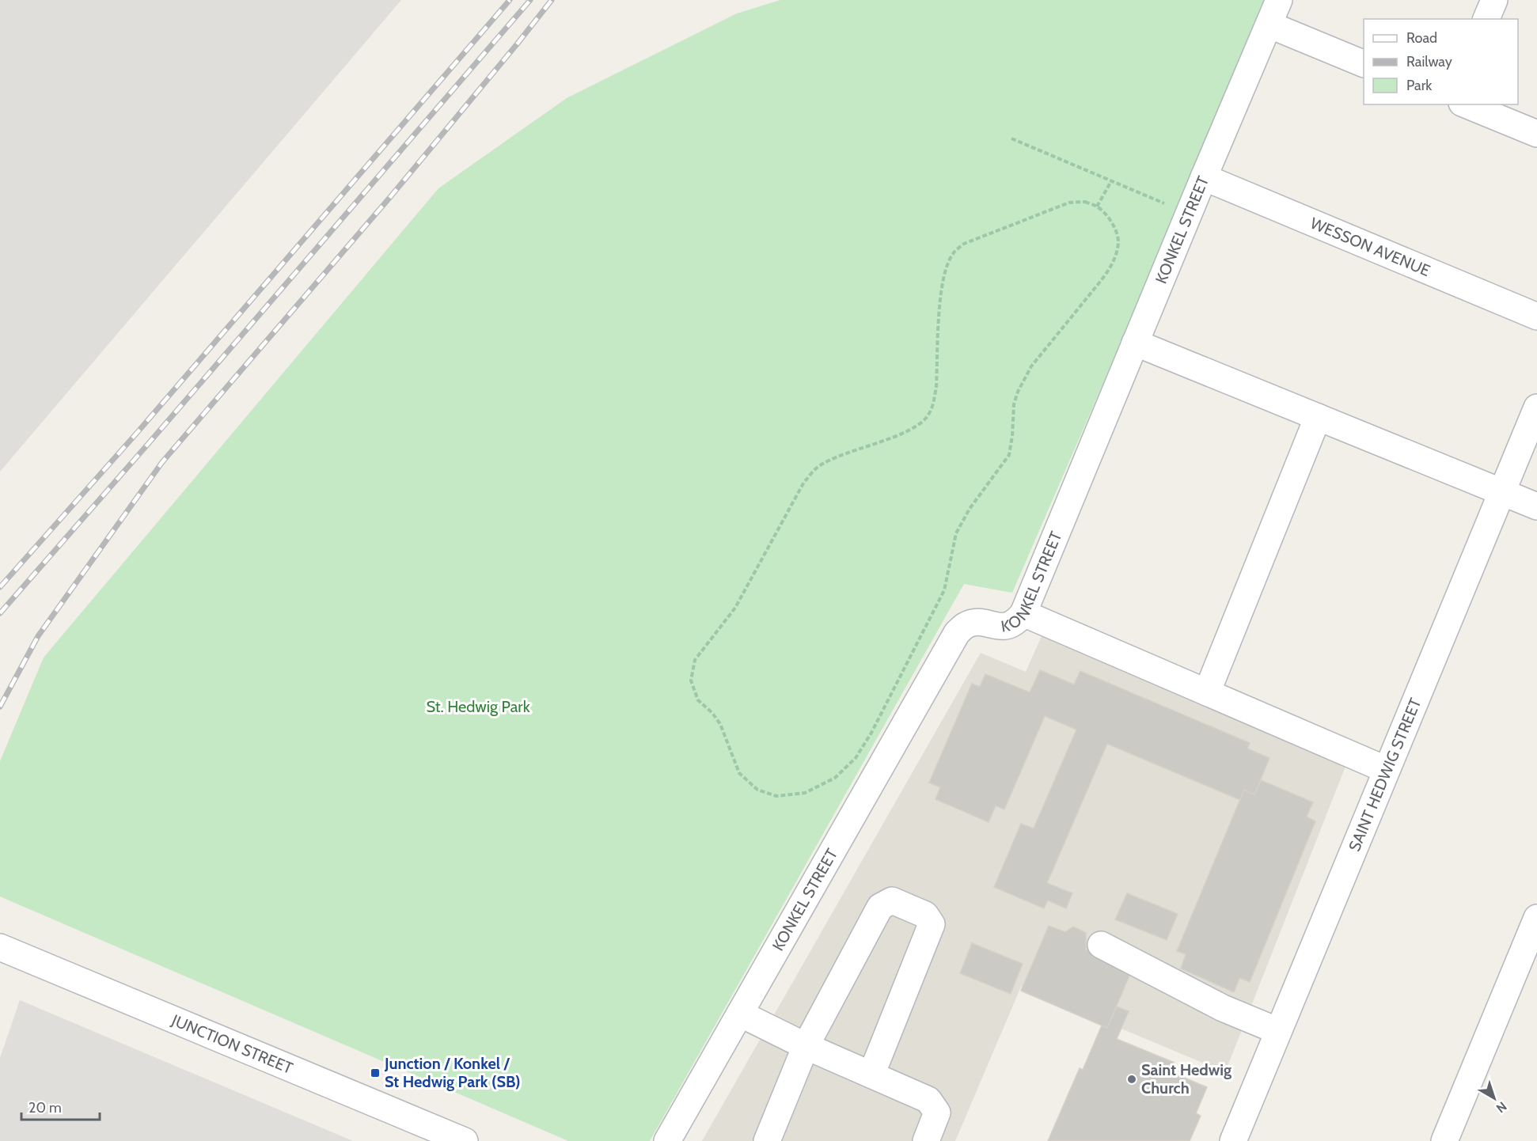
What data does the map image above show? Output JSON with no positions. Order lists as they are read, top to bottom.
{
  "streets": {
    "street": [
      "KONKEL STREET",
      "WESSON AVENUE",
      "SAINT HEDWIG STREET",
      "JUNCTION STREET"
    ]
  },
  "crossings": [
    ["KONKEL STREET", "WESSON AVENUE"]
  ],
  "parks": ["St. Hedwig Park"],
  "places": {
    "transit": ["Junction / Konkel / St Hedwig Park (SB)"],
    "other": ["Saint Hedwig Church"]
  },
  "legend": ["Road", "Railway", "Park"],
  "scale_bar": "20 m",
  "north": "bottom right"
}
